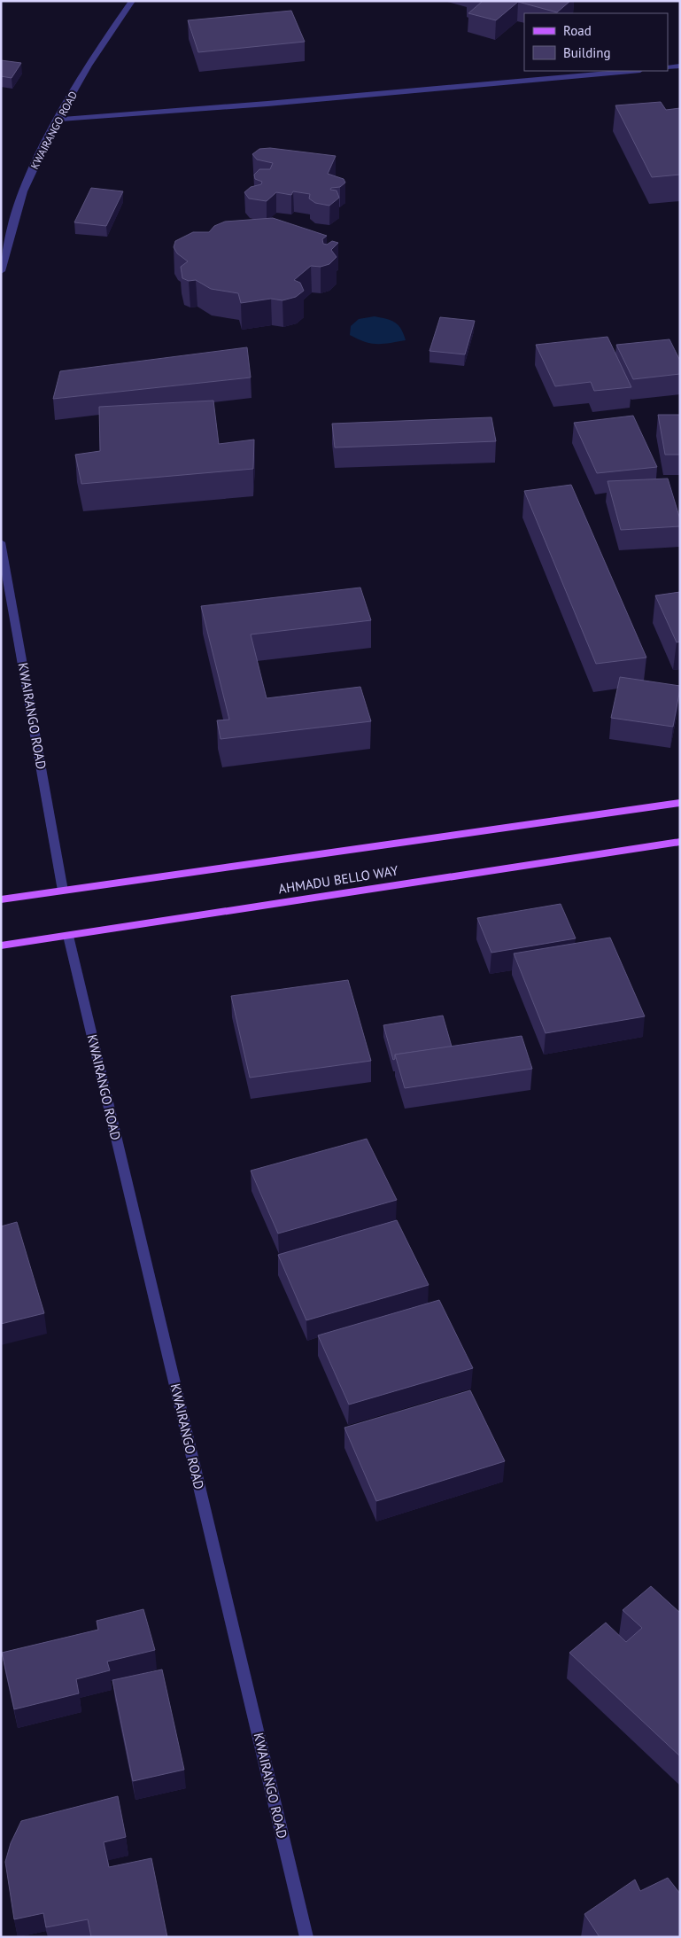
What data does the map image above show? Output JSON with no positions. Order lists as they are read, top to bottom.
{
  "streets": {
    "main road": ["AHMADU BELLO WAY"],
    "street": ["KWAIRANGO ROAD"]
  },
  "crossings": [
    ["KWAIRANGO ROAD", "AHMADU BELLO WAY"]
  ],
  "legend": ["Road", "Building"]
}
